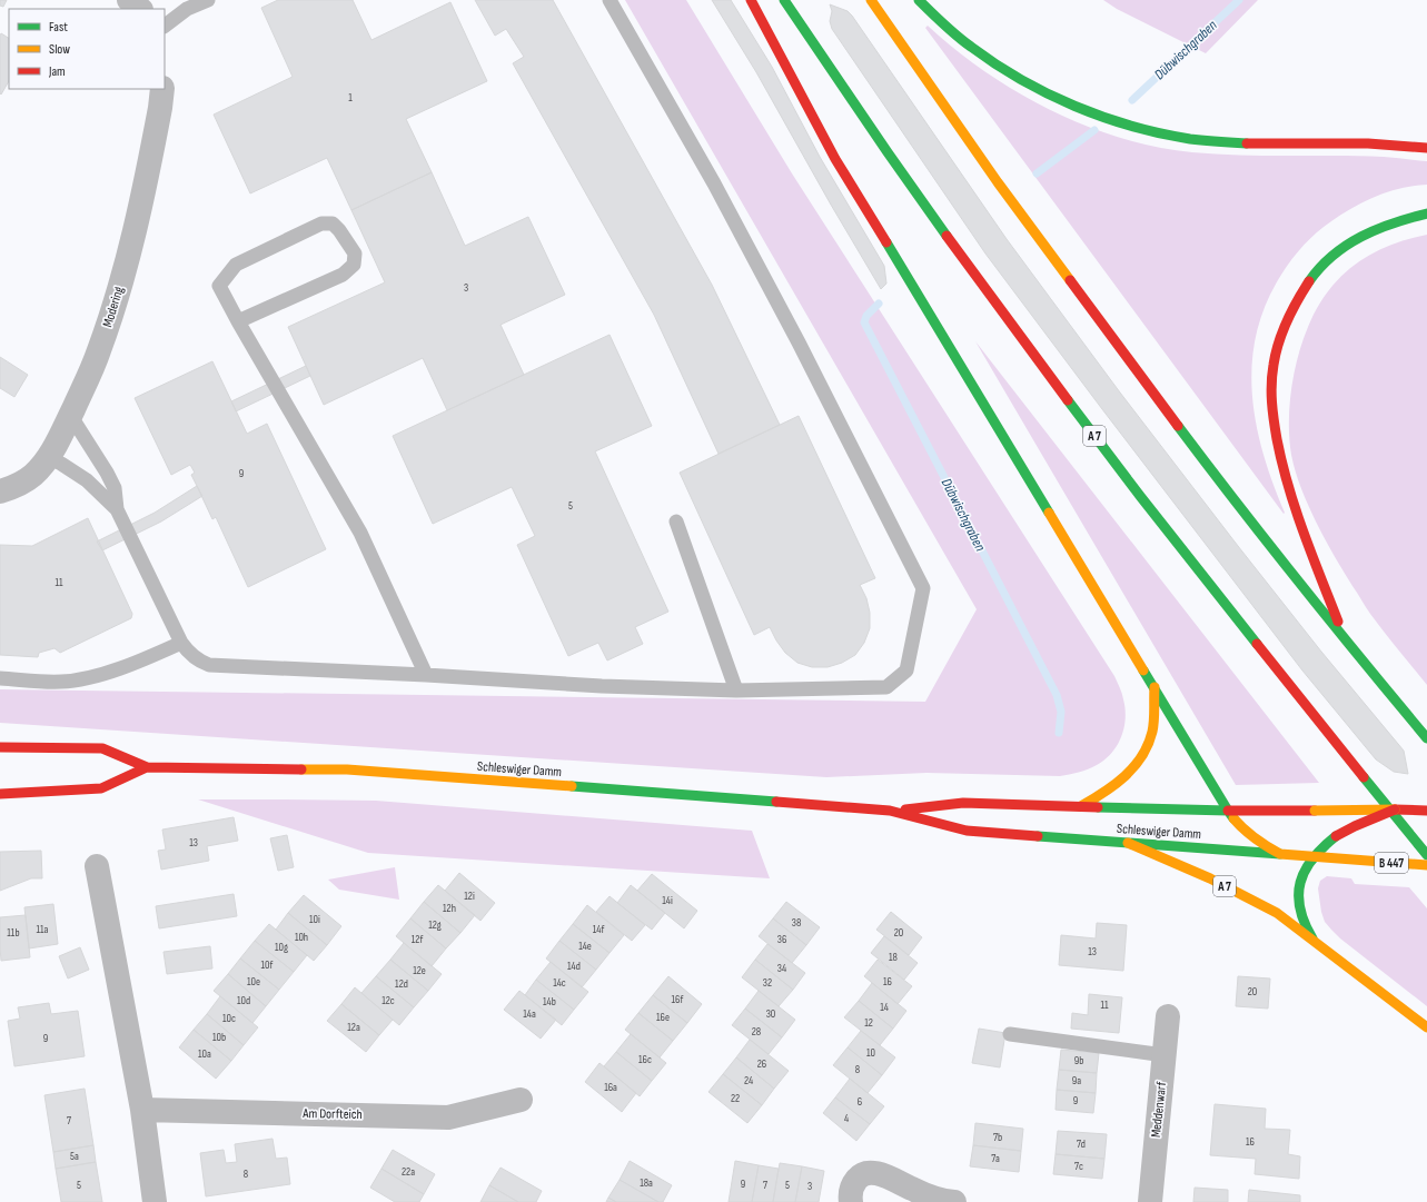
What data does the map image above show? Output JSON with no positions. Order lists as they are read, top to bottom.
{
  "streets": {
    "main road": ["A 7", "Schleswiger Damm", "B 447"],
    "street": ["Modering", "Meddenwarf", "Am Dorfteich"]
  },
  "crossings": [
    ["A 7", "Schleswiger Damm"]
  ],
  "water": ["Dübwischgraben"],
  "house_numbers": [
    "1",
    "3",
    "9",
    "5",
    "11",
    "13",
    "12i",
    "14i",
    "12h",
    "10i",
    "38",
    "12g",
    "11a",
    "14f",
    "11b",
    "20",
    "10h",
    "12f",
    "36",
    "14e",
    "10g",
    "13",
    "18",
    "10f",
    "14d",
    "34",
    "12e",
    "10e",
    "16",
    "14c",
    "32",
    "12d",
    "20",
    "16f",
    "10d",
    "12c",
    "14b",
    "11",
    "14",
    "14a",
    "30",
    "16e",
    "10c",
    "12",
    "12a",
    "28",
    "10b",
    "9",
    "10",
    "10a",
    "16c",
    "9b",
    "26",
    "8",
    "24",
    "9a",
    "16a",
    "22",
    "9",
    "6",
    "4",
    "7",
    "7b",
    "16",
    "7d",
    "5a",
    "7a",
    "7c",
    "22a",
    "8",
    "18a",
    "9",
    "5",
    "7",
    "5",
    "3"
  ],
  "legend": ["Fast", "Slow", "Jam"]
}
